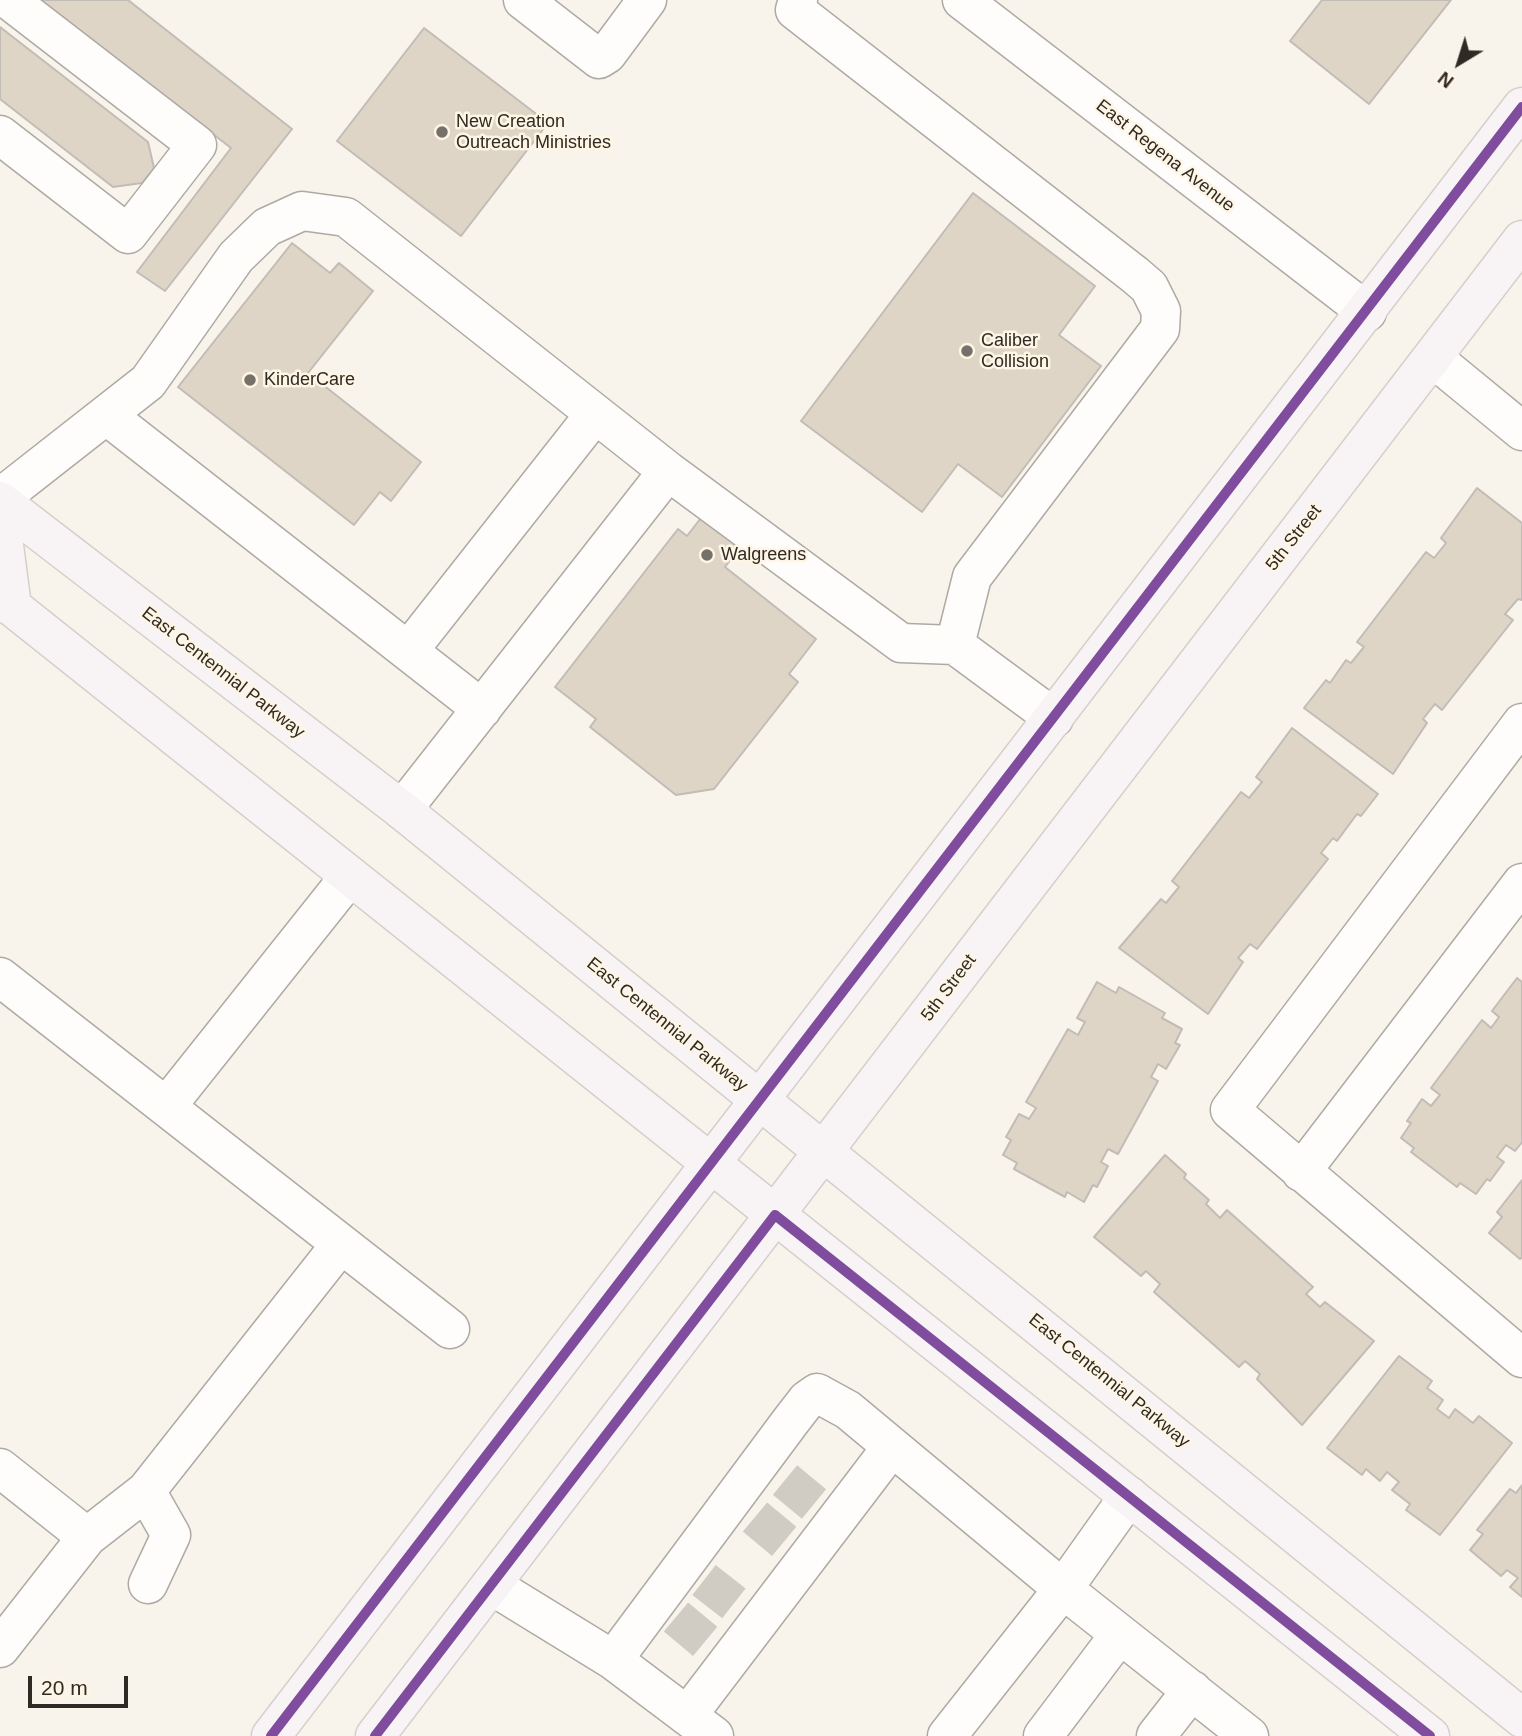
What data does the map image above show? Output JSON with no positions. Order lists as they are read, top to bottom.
{
  "streets": {
    "main road": ["5th Street", "East Centennial Parkway"],
    "street": ["East Regena Avenue"]
  },
  "crossings": [
    ["5th Street", "East Centennial Parkway"]
  ],
  "places": [
    "New Creation Outreach Ministries",
    "Caliber Collision",
    "KinderCare",
    "Walgreens"
  ],
  "scale_bar": "20 m",
  "north": "bottom left"
}
